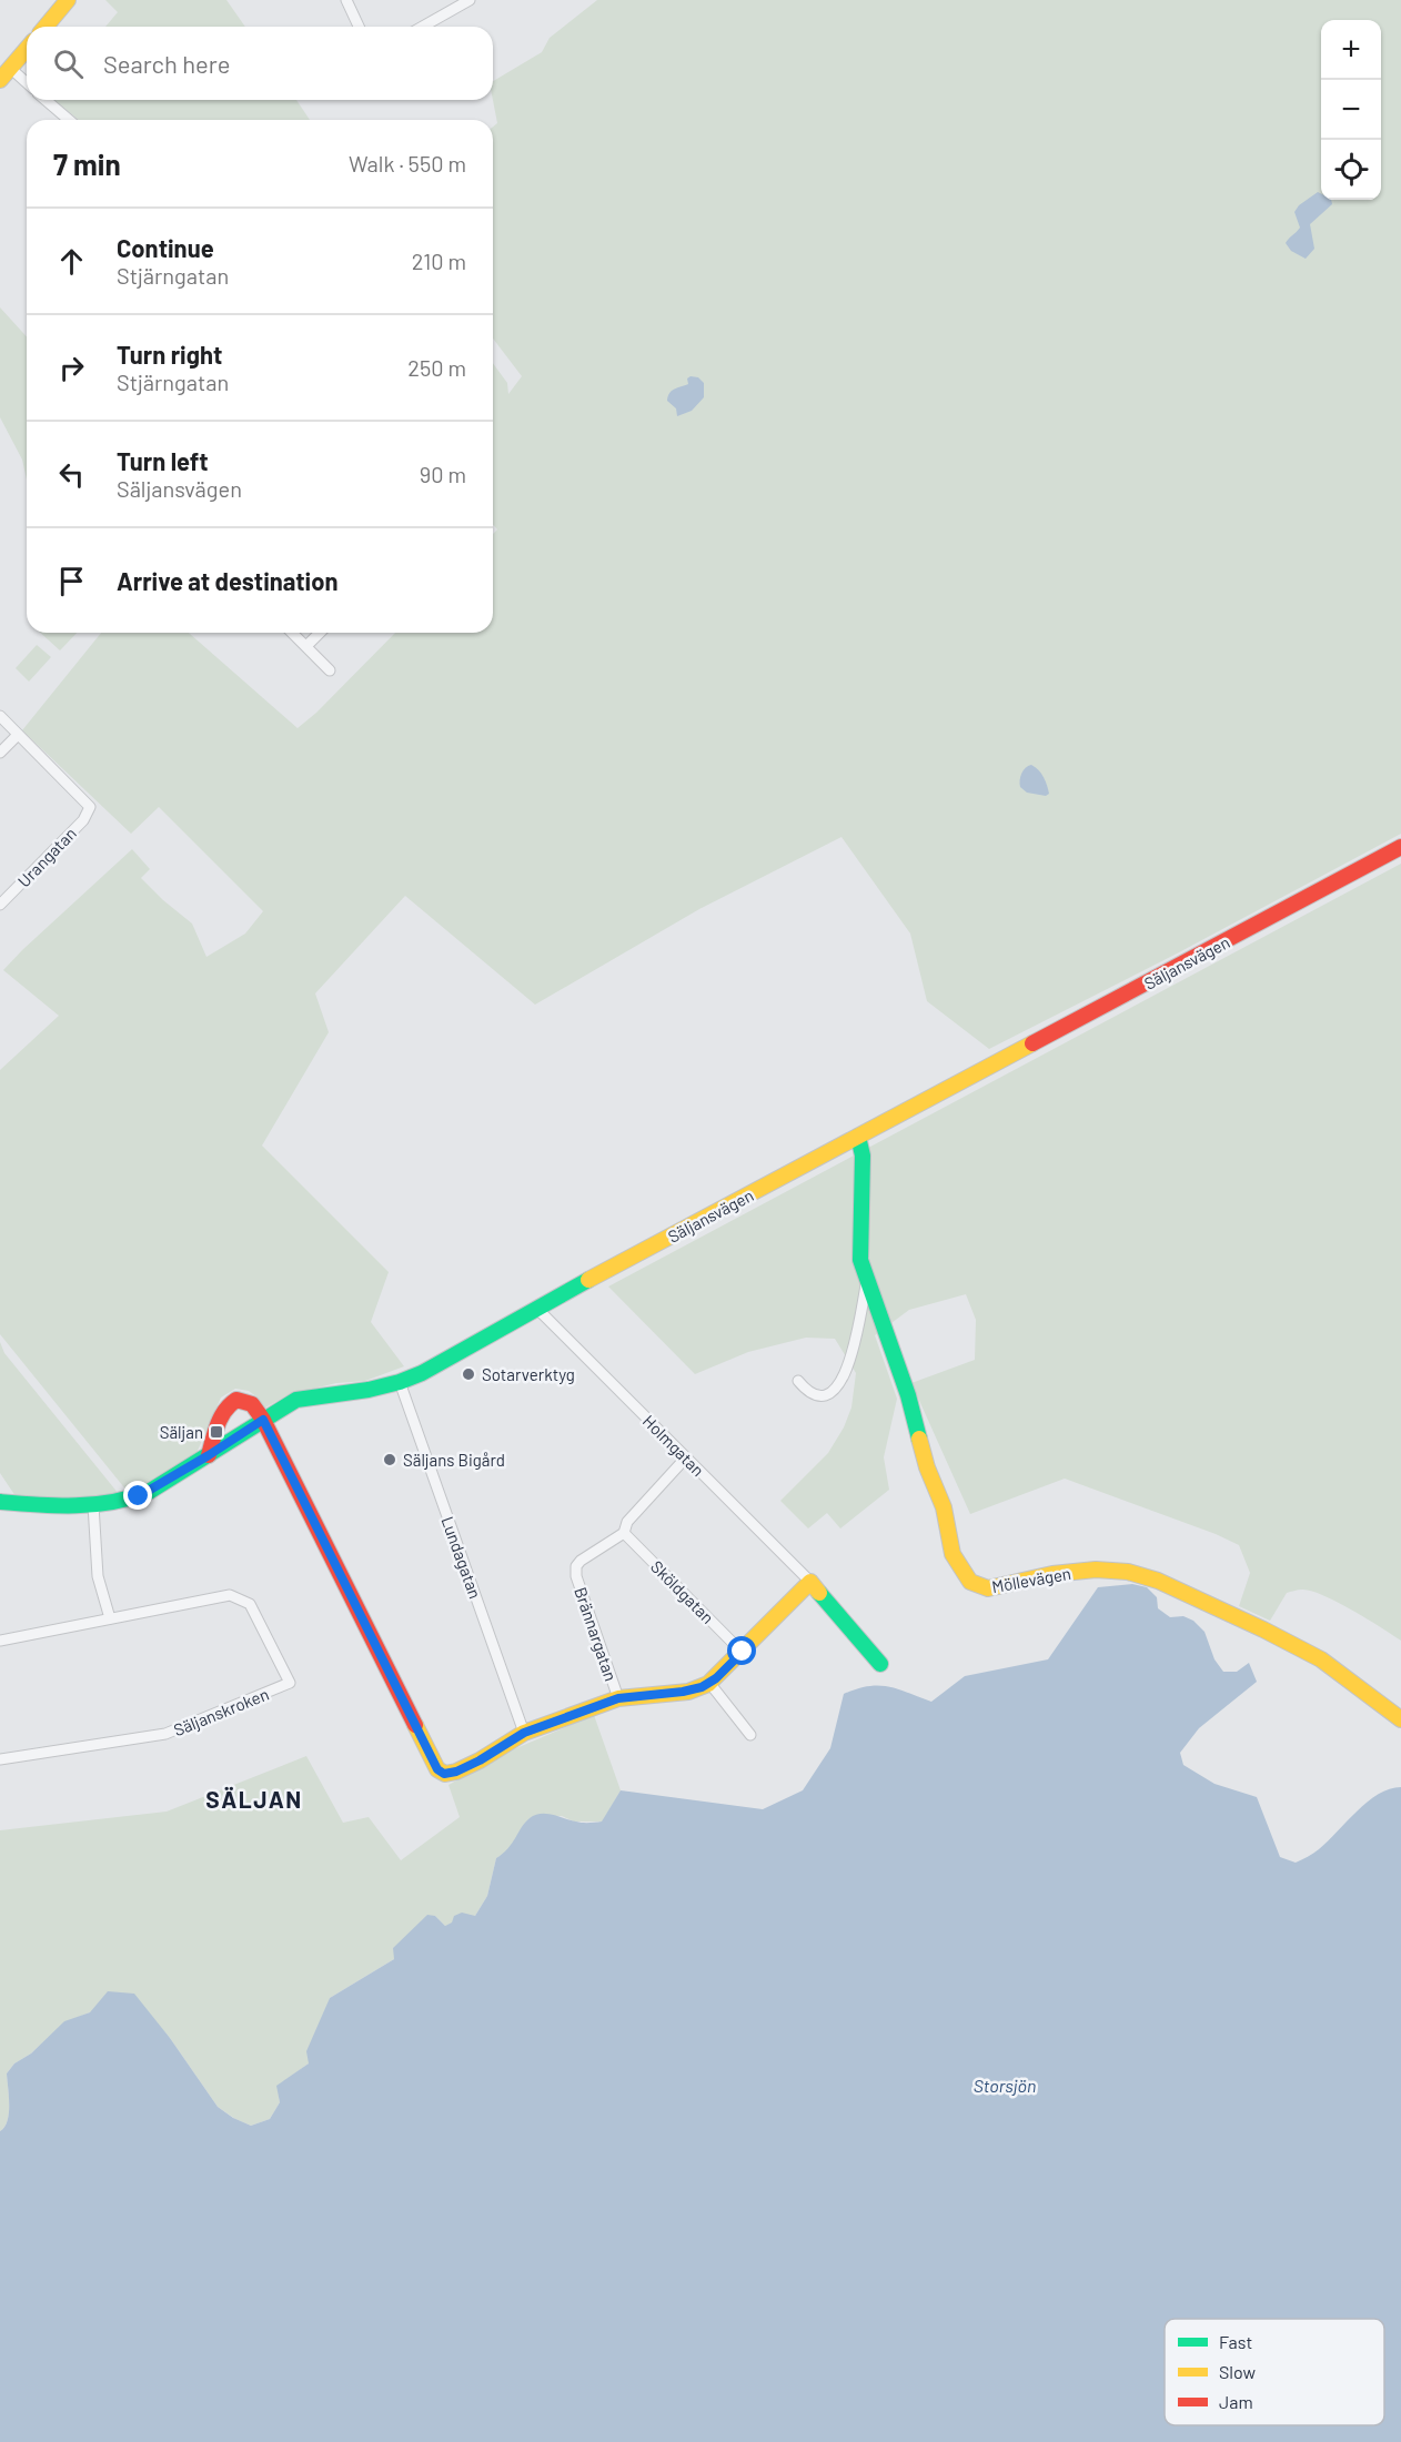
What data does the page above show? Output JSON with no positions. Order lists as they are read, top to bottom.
{
  "streets": {
    "street": [
      "Urangatan",
      "Säljansvägen",
      "Holmgatan",
      "Lundagatan",
      "Möllevägen",
      "Sköldgatan",
      "Brännargatan",
      "Säljanskroken"
    ]
  },
  "crossings": [
    ["Säljansvägen", "Holmgatan"],
    ["Säljansvägen", "Lundagatan"],
    ["Säljansvägen", "Möllevägen"],
    ["Holmgatan", "Brännargatan"],
    ["Sköldgatan", "Brännargatan"]
  ],
  "districts": ["SÄLJAN"],
  "water": ["Storsjön"],
  "places": {
    "other": ["Sotarverktyg", "Säljans Bigård"],
    "transit": ["Säljan"]
  },
  "legend": ["Fast", "Slow", "Jam"],
  "page": {
    "map_buttons": ["+", "−"],
    "search": "Search here",
    "heading": ["7 min", "Walk · 550 m"],
    "list": [
      ["Continue", "Stjärngatan", "210 m"],
      ["Turn right", "Stjärngatan", "250 m"],
      ["Turn left", "Säljansvägen", "90 m"],
      "Arrive at destination"
    ]
  }
}
